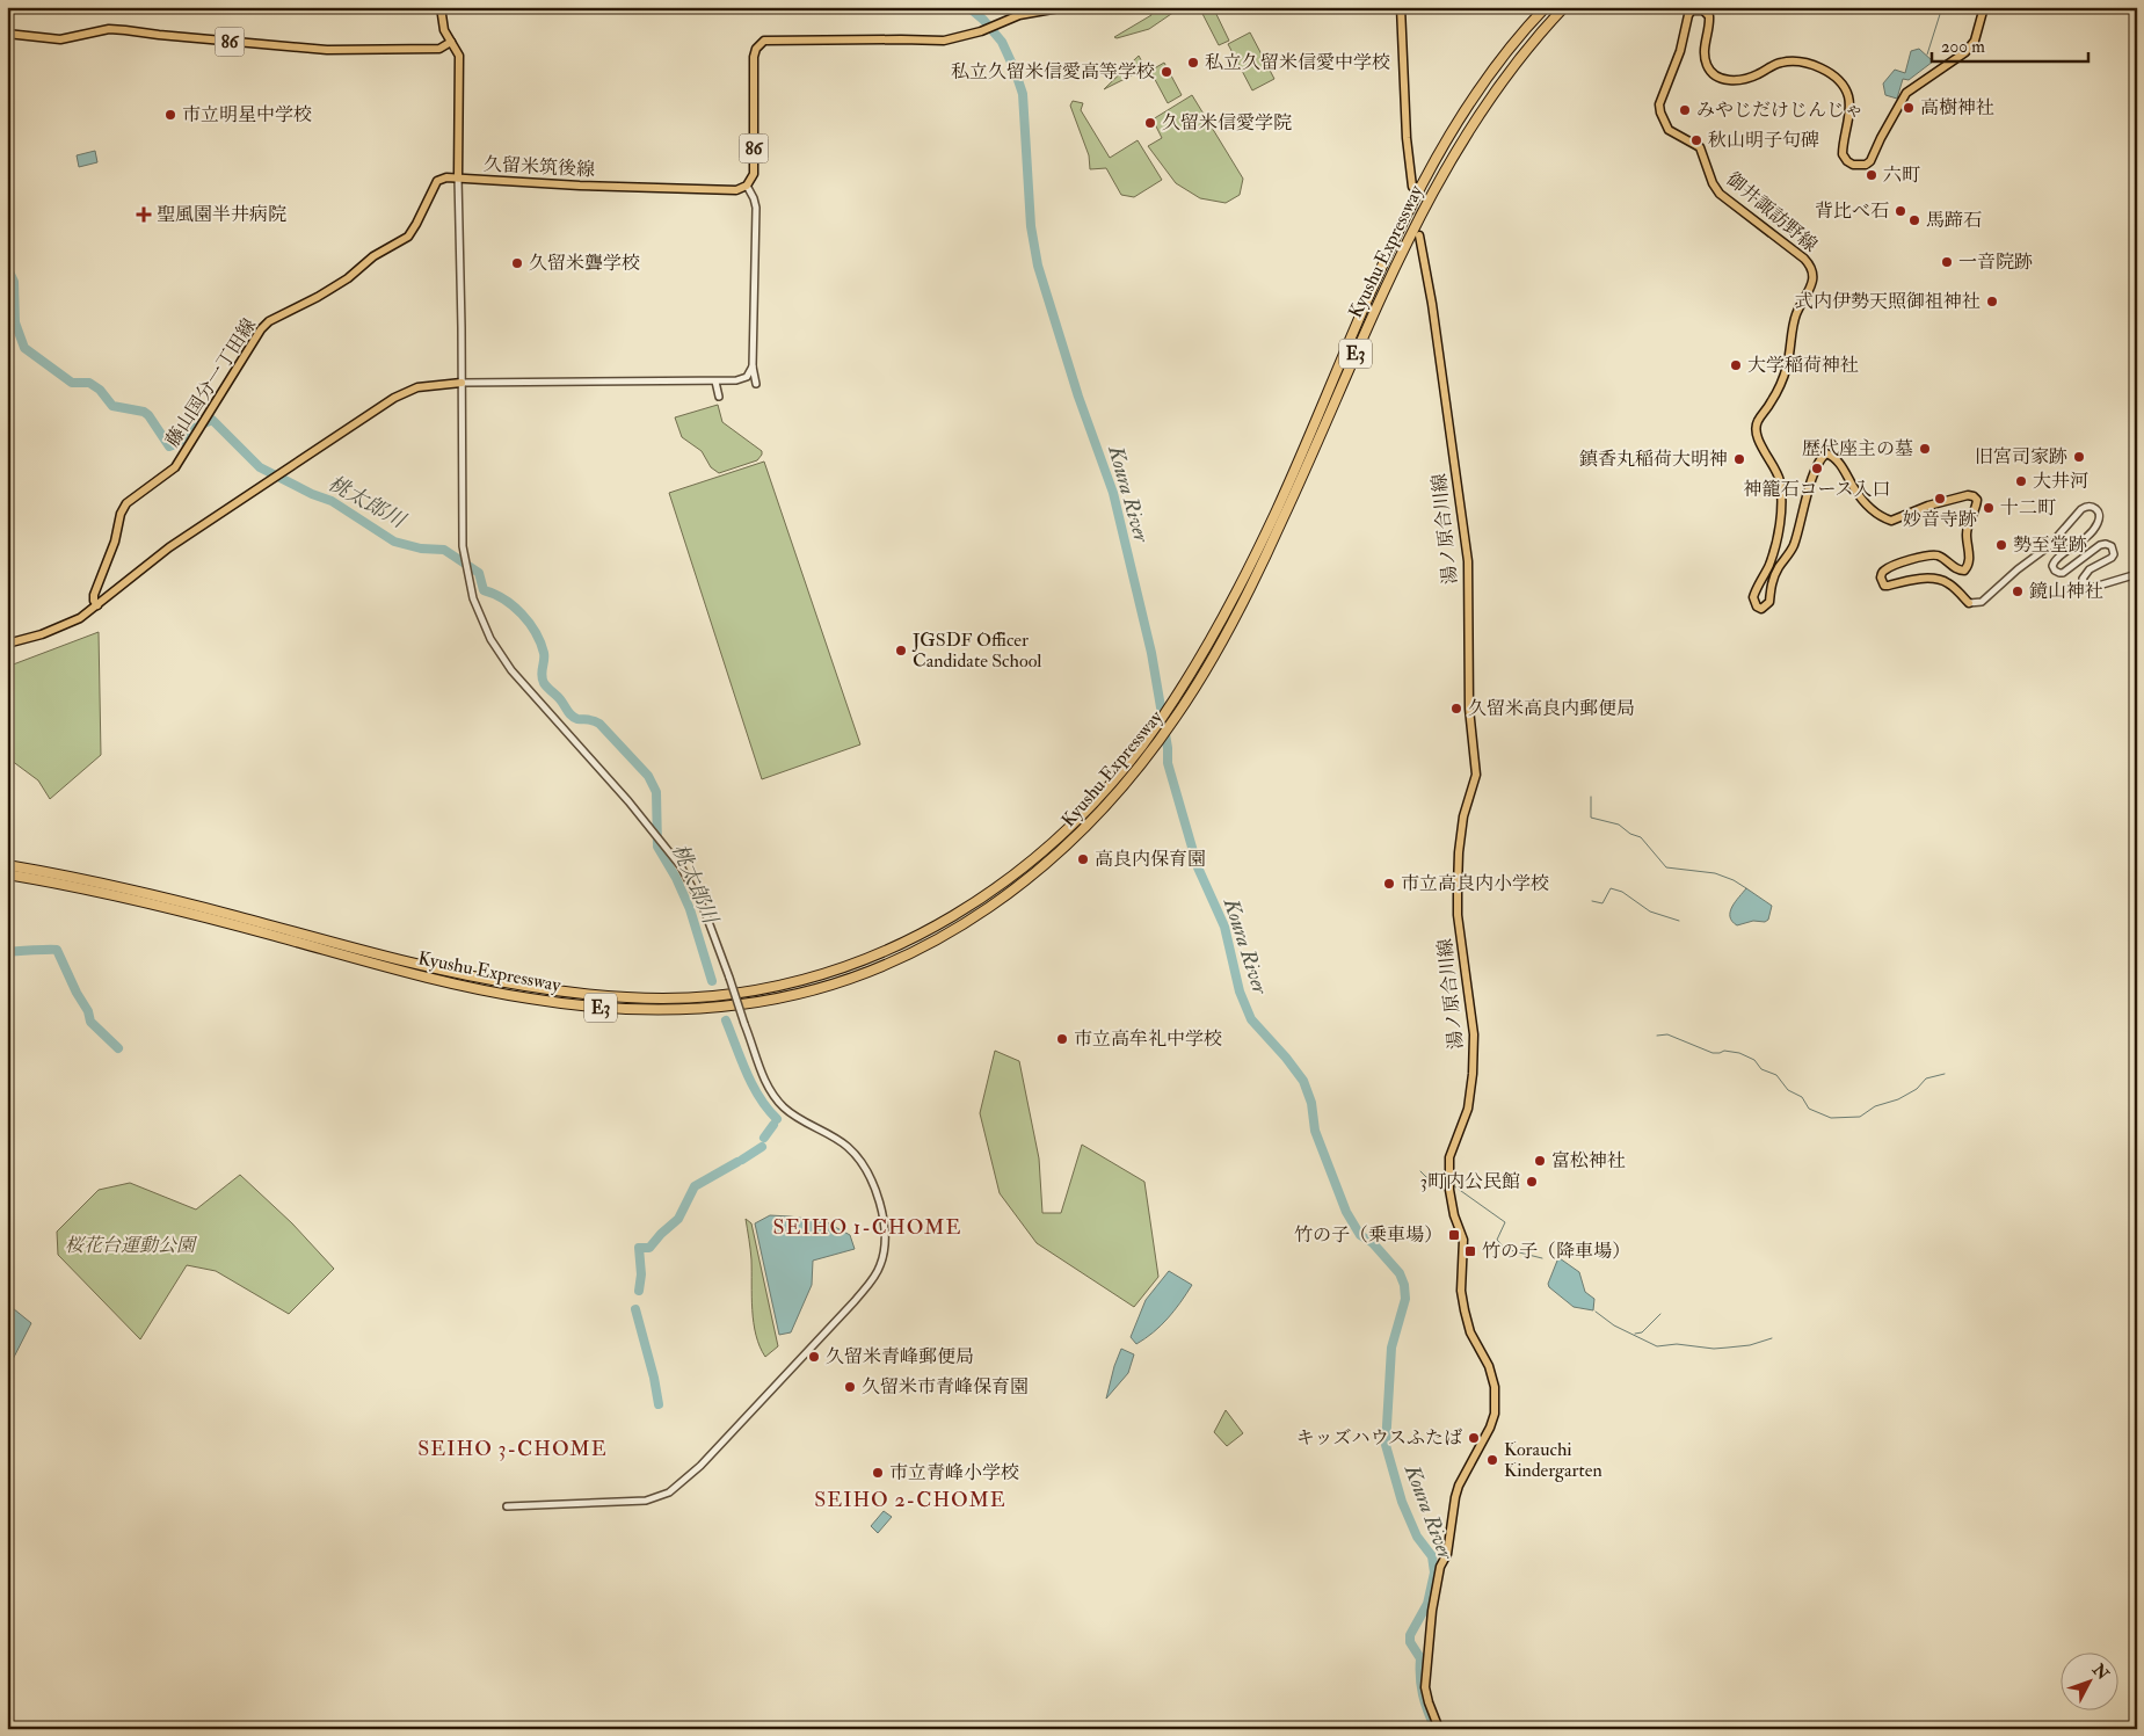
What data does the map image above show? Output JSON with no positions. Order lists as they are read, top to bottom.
{
  "streets": {
    "highway": ["Kyushu Expressway", "E3"],
    "main road": [
      "86",
      "久留米筑後線",
      "御井諏訪野線",
      "藤山国分一丁田線",
      "湯ノ原合川線"
    ]
  },
  "crossings": [
    ["86", "久留米筑後線"],
    ["久留米筑後線", "藤山国分一丁田線"]
  ],
  "districts": ["SEIHO 1-CHOME", "SEIHO 3-CHOME", "SEIHO 2-CHOME"],
  "water": ["Koura River", "桃太郎川"],
  "parks": ["桜花台運動公園"],
  "places": {
    "other": [
      "私立久留米信愛中学校",
      "私立久留米信愛高等学校",
      "高樹神社",
      "みやじだけじんじゃ",
      "市立明星中学校",
      "久留米信愛学院",
      "秋山明子句碑",
      "六町",
      "背比べ石",
      "馬蹄石",
      "一音院跡",
      "久留米聾学校",
      "式内伊勢天照御祖神社",
      "大学稲荷神社",
      "歴代座主の墓",
      "旧宮司家跡",
      "鎮香丸稲荷大明神",
      "神籠石コース入口",
      "大井河",
      "妙音寺跡",
      "十二町",
      "勢至堂跡",
      "鏡山神社",
      "JGSDF Officer Candidate School",
      "久留米高良内郵便局",
      "高良内保育園",
      "市立高良内小学校",
      "市立高牟礼中学校",
      "富松神社",
      "3町内公民館",
      "久留米青峰郵便局",
      "久留米市青峰保育園",
      "キッズハウスふたば",
      "Korauchi Kindergarten",
      "市立青峰小学校"
    ],
    "health": ["聖風園半井病院"],
    "transit": ["竹の子（乗車場）", "竹の子（降車場）"]
  },
  "scale_bar": "200 m",
  "north": "top right"
}
